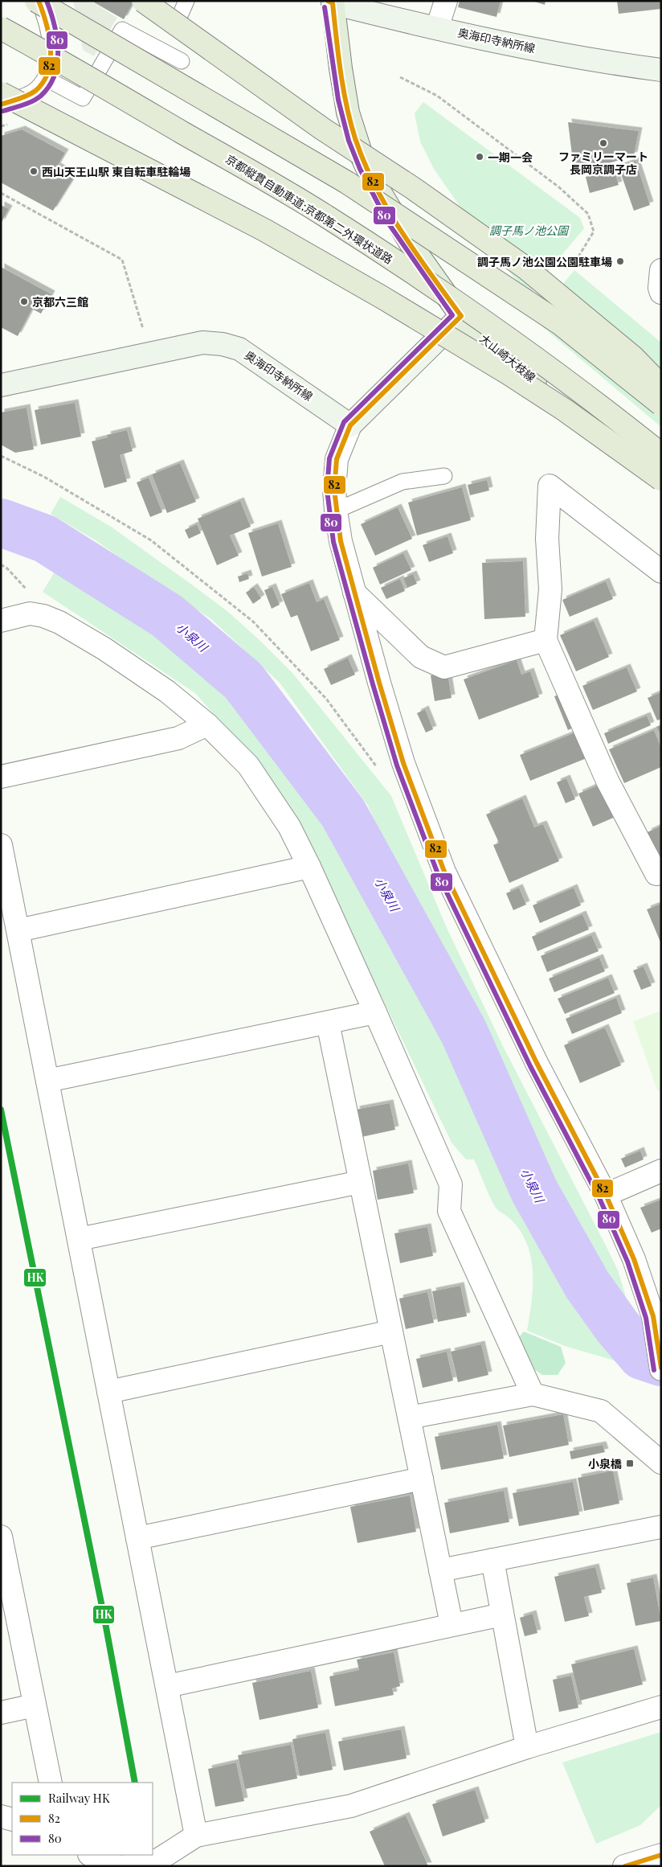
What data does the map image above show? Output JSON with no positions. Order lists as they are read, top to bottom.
{
  "streets": {
    "highway": ["京都縦貫自動車道;京都第二外環状道路"],
    "main road": ["奥海印寺納所線", "大山崎大枝線"]
  },
  "crossings": [
    ["奥海印寺納所線", "大山崎大枝線"]
  ],
  "water": ["小泉川"],
  "parks": ["調子馬ノ池公園"],
  "places": {
    "other": [
      "ファミリーマート 長岡京調子店",
      "一期一会",
      "西山天王山駅 東自転車駐輪場",
      "調子馬ノ池公園公園駐車場",
      "京都六三館"
    ],
    "transit": ["小泉橋"]
  },
  "lines": ["transit line 82", "transit line 80", "rail line HK"],
  "legend": ["Railway HK", "82", "80"]
}
